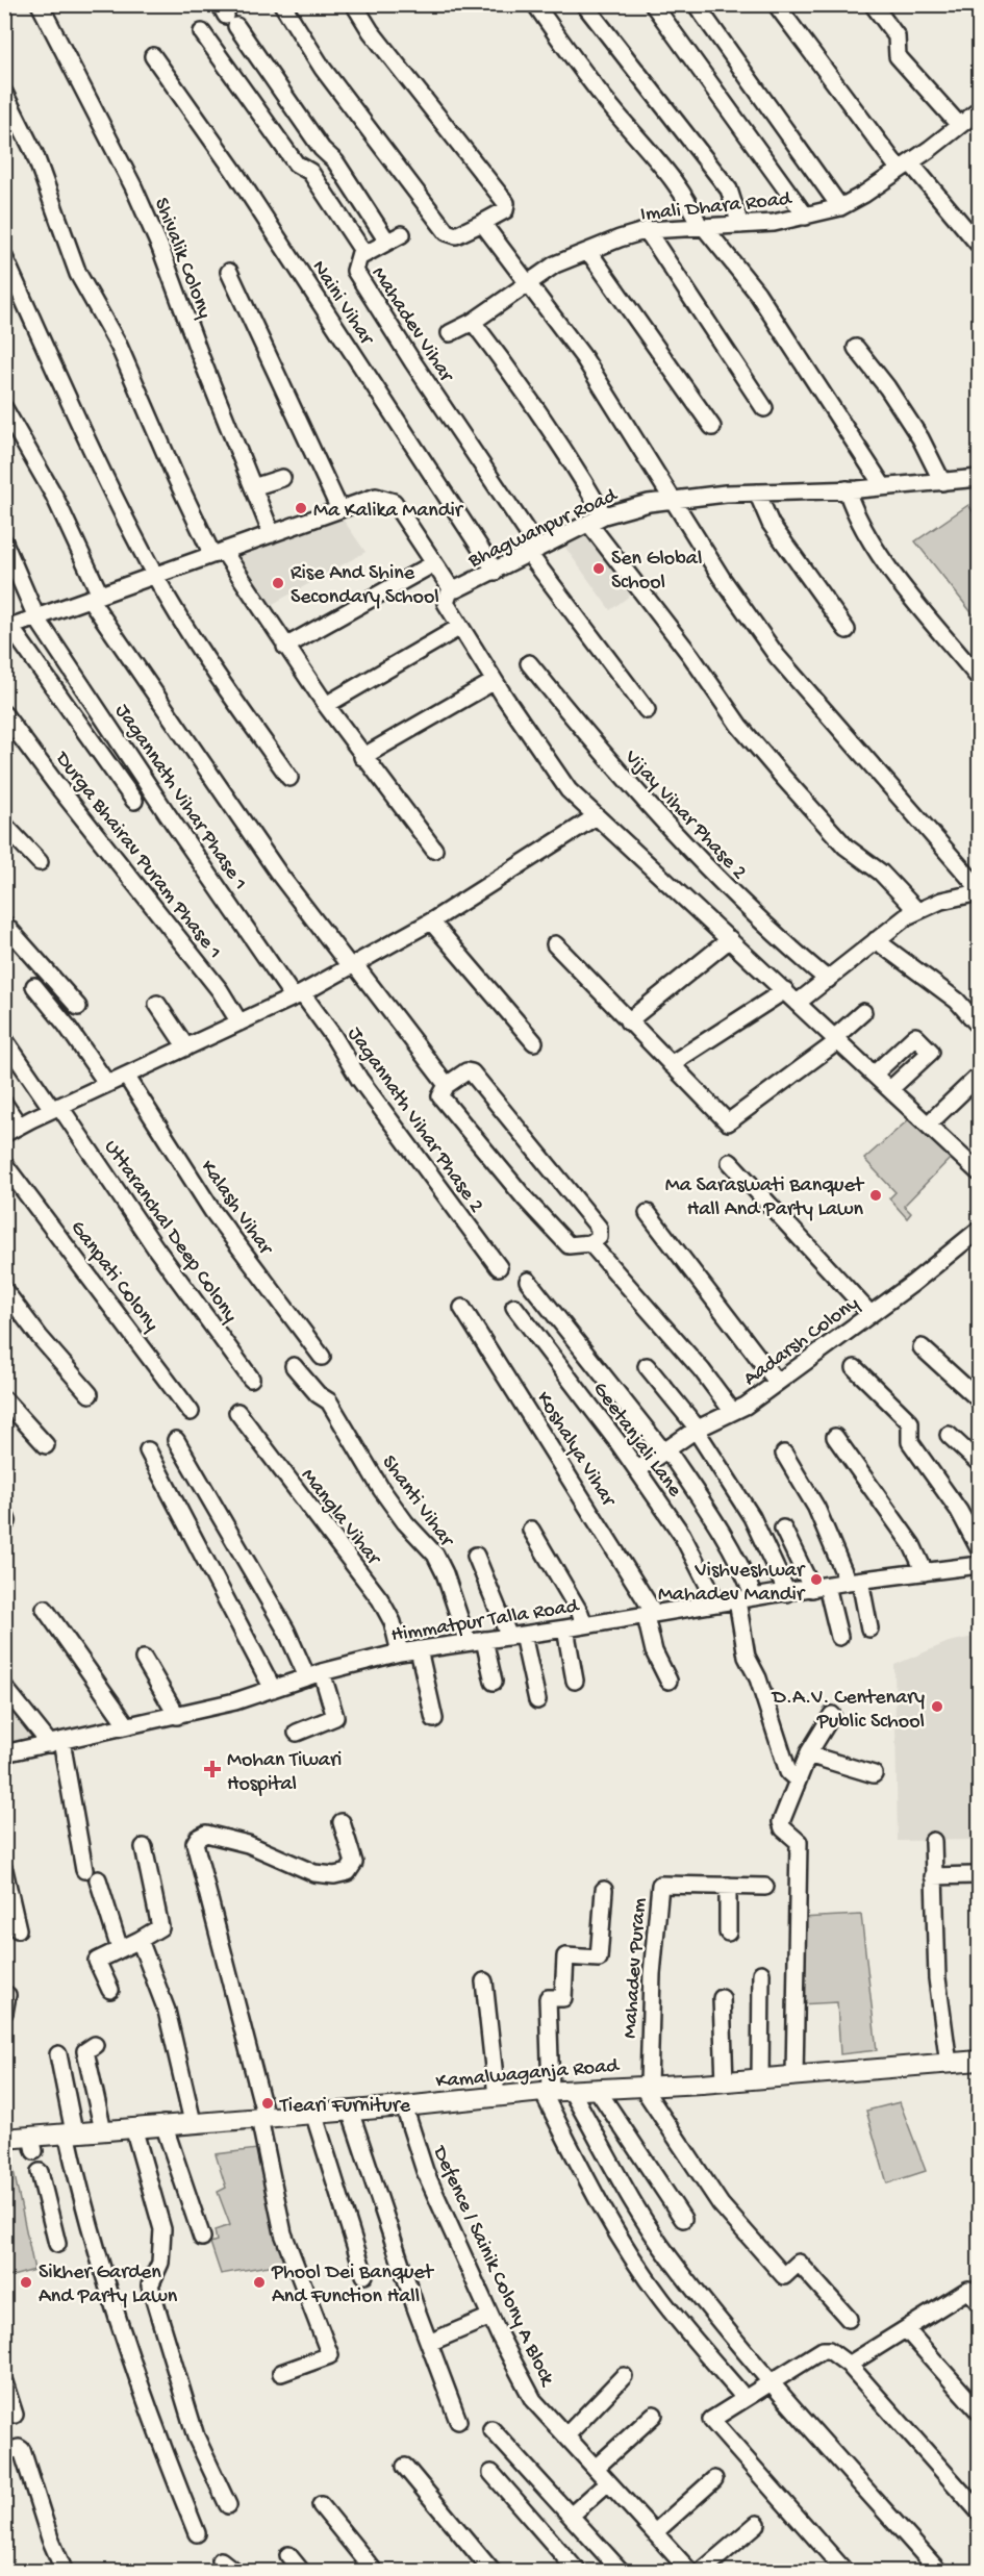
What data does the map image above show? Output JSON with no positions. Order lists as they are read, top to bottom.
{
  "streets": {
    "main road": ["Kamalwaganja Road"],
    "street": [
      "Imali Dhara Road",
      "Shivalik Colony",
      "Naini Vihar",
      "Mahadev Vihar",
      "Bhagwanpur Road",
      "Jagannath Vihar Phase 1",
      "Vijay Vihar Phase 2",
      "Durga Bhairav Puram Phase 1",
      "Jagannath Vihar Phase 2",
      "Kalash Vihar",
      "Uttaranchal Deep Colony",
      "Ganpati Colony",
      "Aadarsh Colony",
      "Geetanjali Lane",
      "Koshalya Vihar",
      "Shanti Vihar",
      "Mangla Vihar",
      "Himmatpur Talla Road",
      "Mahadev Puram",
      "Defence / Sainik Colony A Block"
    ]
  },
  "crossings": [
    ["Shivalik Colony", "Bhagwanpur Road"],
    ["Naini Vihar", "Bhagwanpur Road"],
    ["Mahadev Vihar", "Bhagwanpur Road"],
    ["Bhagwanpur Road", "Jagannath Vihar Phase 1"],
    ["Jagannath Vihar Phase 1", "Jagannath Vihar Phase 2"],
    ["Aadarsh Colony", "Geetanjali Lane"],
    ["Geetanjali Lane", "Himmatpur Talla Road"],
    ["Koshalya Vihar", "Himmatpur Talla Road"],
    ["Shanti Vihar", "Himmatpur Talla Road"],
    ["Mangla Vihar", "Himmatpur Talla Road"],
    ["Mahadev Puram", "Kamalwaganja Road"],
    ["Kamalwaganja Road", "Defence / Sainik Colony A Block"]
  ],
  "places": {
    "other": [
      "Ma Kalika Mandir",
      "Sen Global School",
      "Rise And Shine Secondary School",
      "Ma Saraswati Banquet Hall And Party Lawn",
      "Vishveshwar Mahadev Mandir",
      "D.A.V. Centenary Public School",
      "Tieari Furniture",
      "Sikher Garden And Party Lawn",
      "Phool Dei Banquet And Function Hall"
    ],
    "health": ["Mohan Tiwari Hospital"]
  }
}
